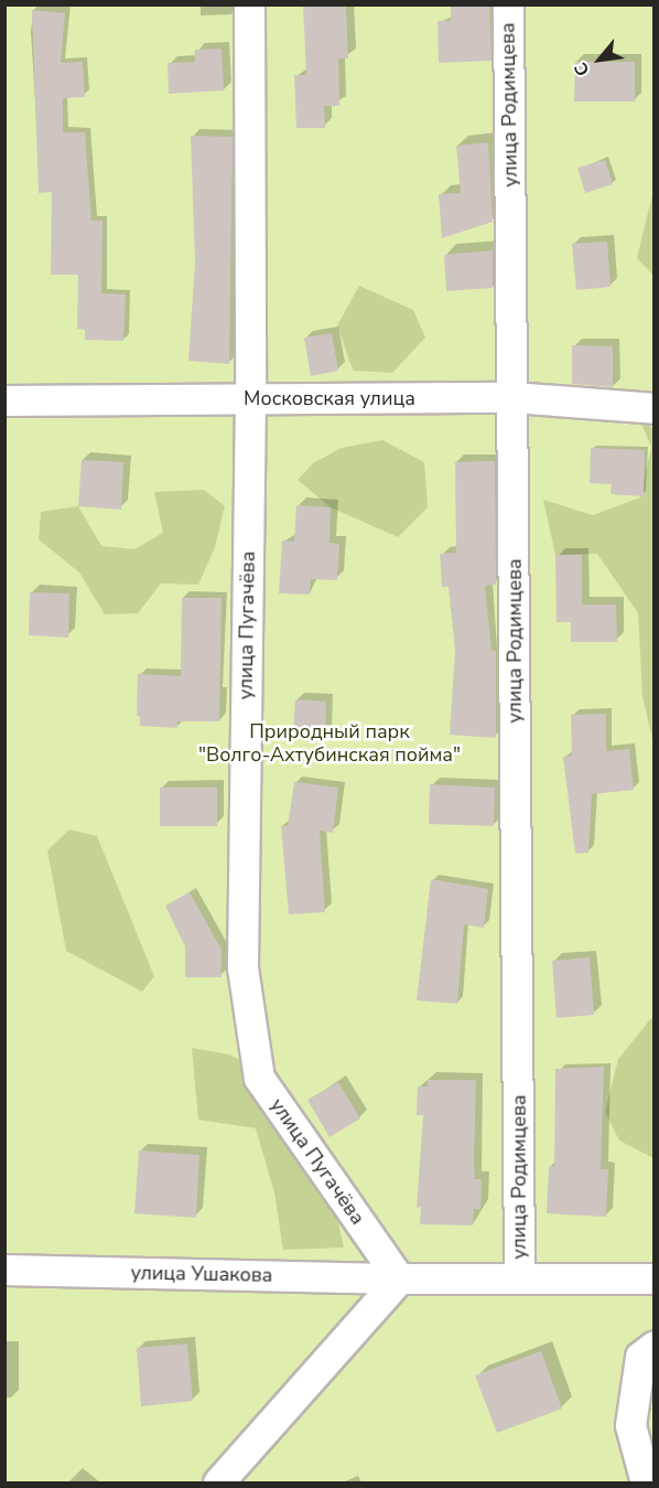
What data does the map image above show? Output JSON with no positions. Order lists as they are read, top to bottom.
{
  "streets": {
    "street": [
      "улица Родимцева",
      "Московская улица",
      "улица Пугачёва",
      "улица Ушакова"
    ]
  },
  "crossings": [
    ["улица Родимцева", "Московская улица"],
    ["Московская улица", "улица Пугачёва"],
    ["улица Пугачёва", "улица Ушакова"]
  ],
  "parks": ["Природный парк \"Волго-Ахтубинская пойма\""],
  "north": "bottom left"
}
